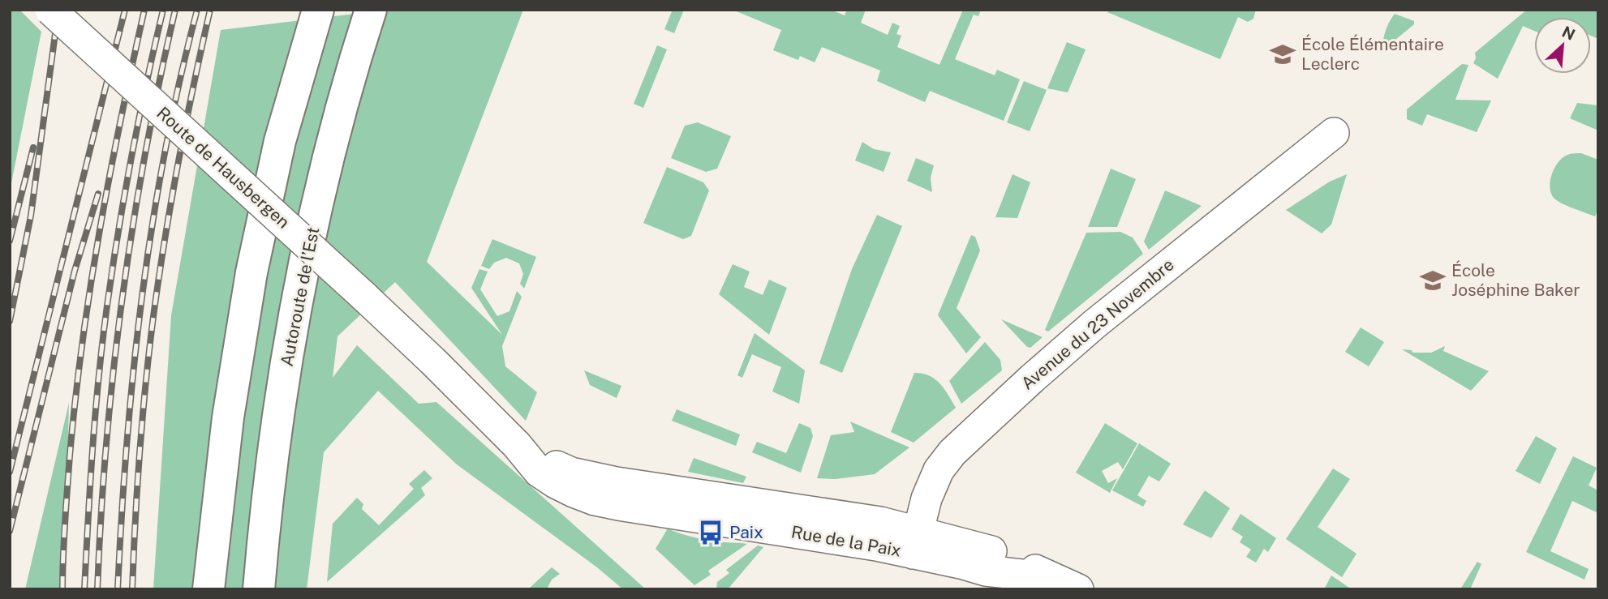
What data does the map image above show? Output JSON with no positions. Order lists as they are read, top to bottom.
{
  "streets": {
    "highway": ["Autoroute de l’Est"],
    "street": ["Route de Hausbergen", "Avenue du 23 Novembre", "Rue de la Paix"]
  },
  "crossings": [
    ["Route de Hausbergen", "Rue de la Paix"],
    ["Avenue du 23 Novembre", "Rue de la Paix"]
  ],
  "places": {
    "school or university": ["École Élémentaire Leclerc", "École Joséphine Baker"],
    "bus stop": ["Paix"]
  },
  "north": "top right"
}
